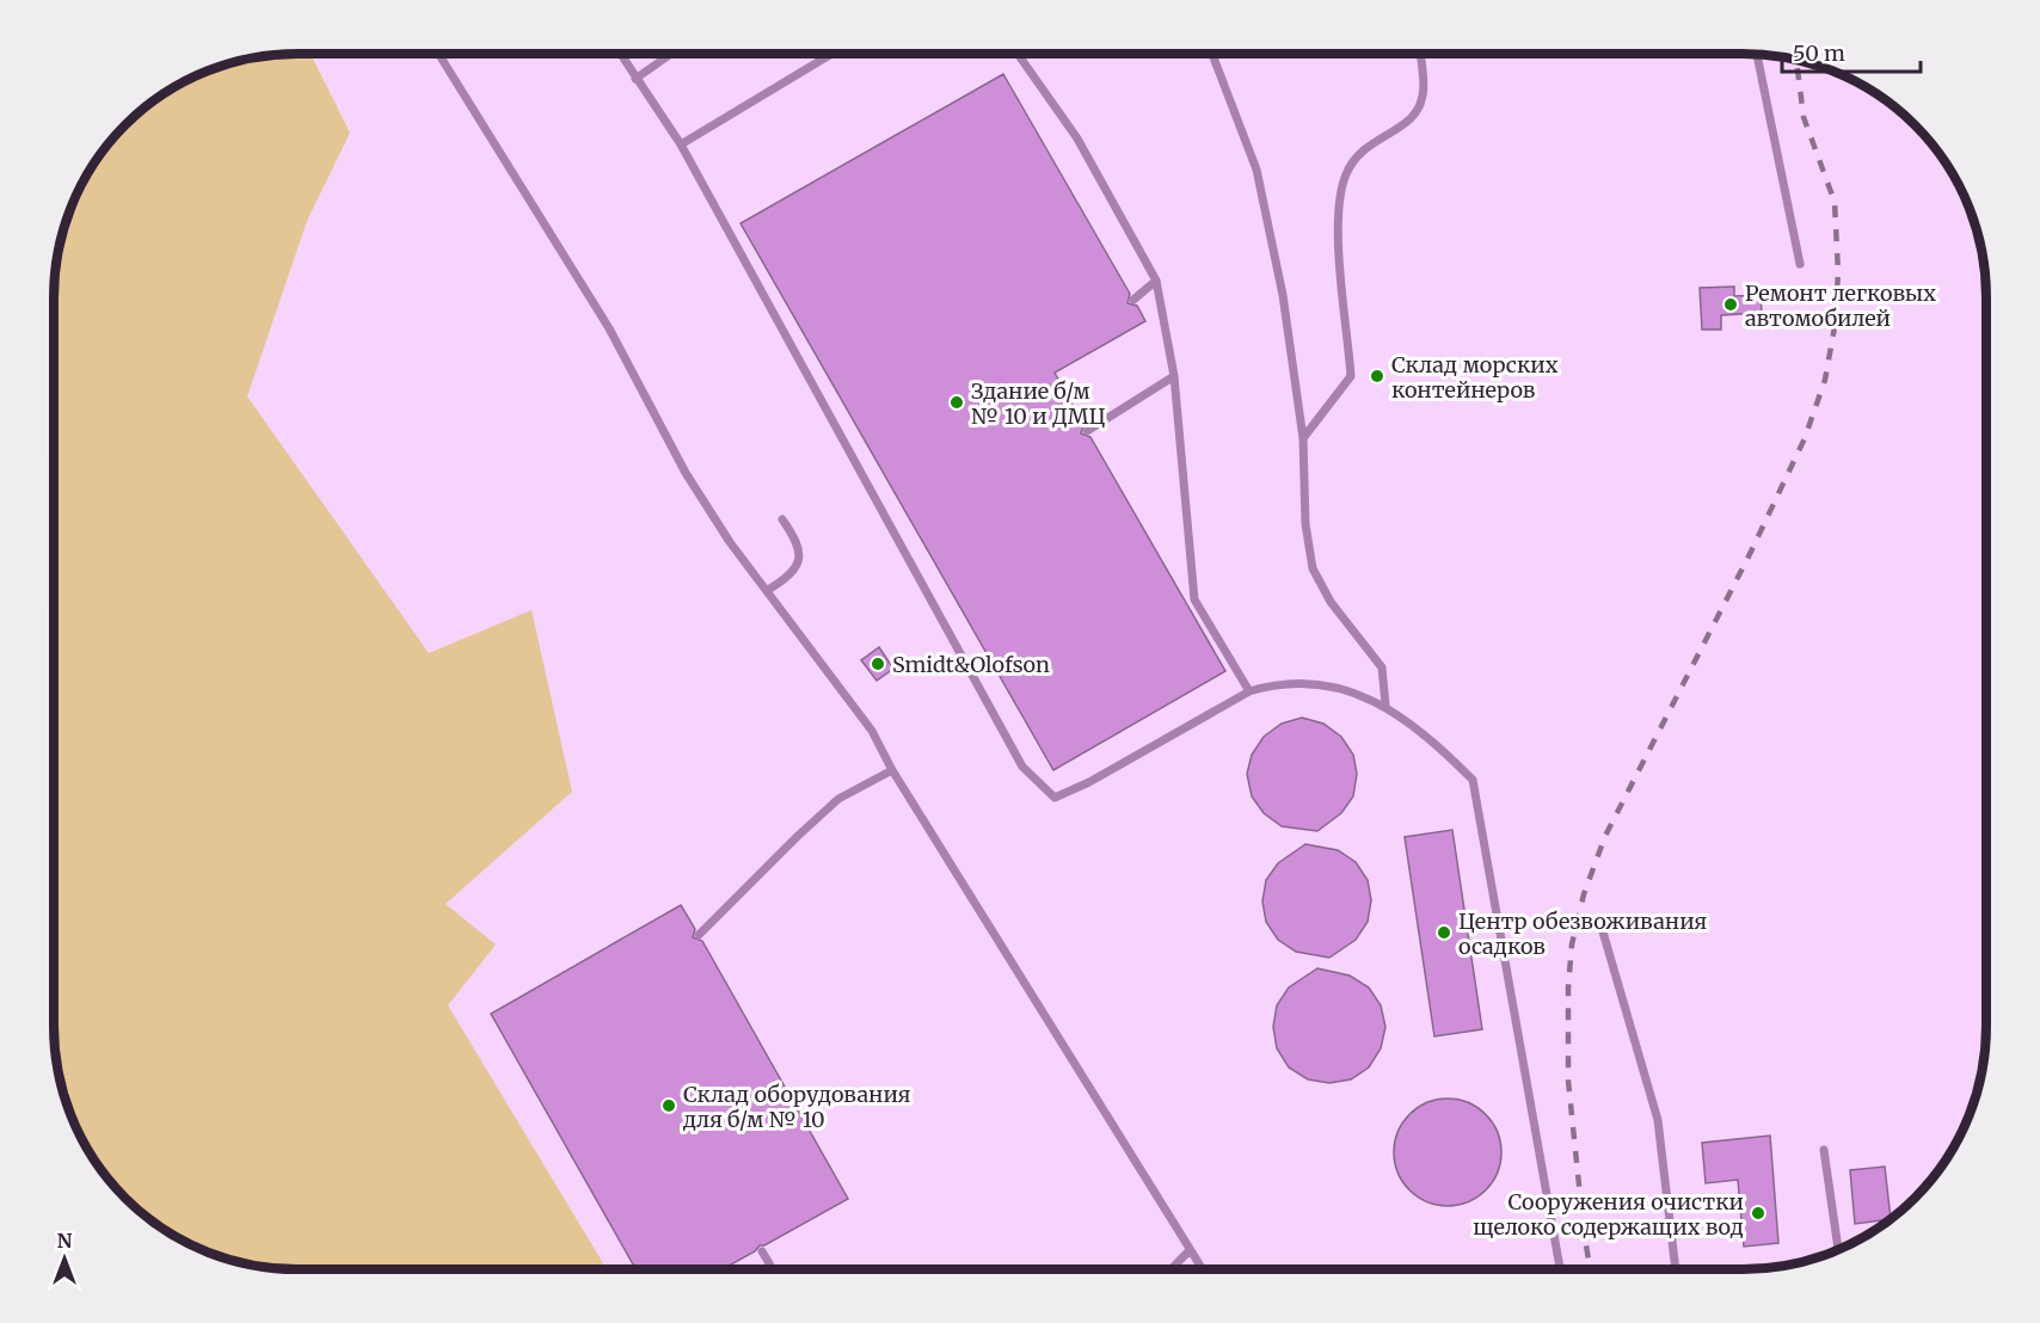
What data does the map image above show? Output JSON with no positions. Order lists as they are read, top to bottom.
{
  "places": [
    "Ремонт легковых автомобилей",
    "Склад морских контейнеров",
    "Здание б/м № 10 и ДМЦ",
    "Smidt&Olofson",
    "Центр обезвоживания осадков",
    "Склад оборудования для б/м № 10",
    "Сооружения очистки щелоко содержащих вод"
  ],
  "scale_bar": "50 m",
  "north": "top"
}
